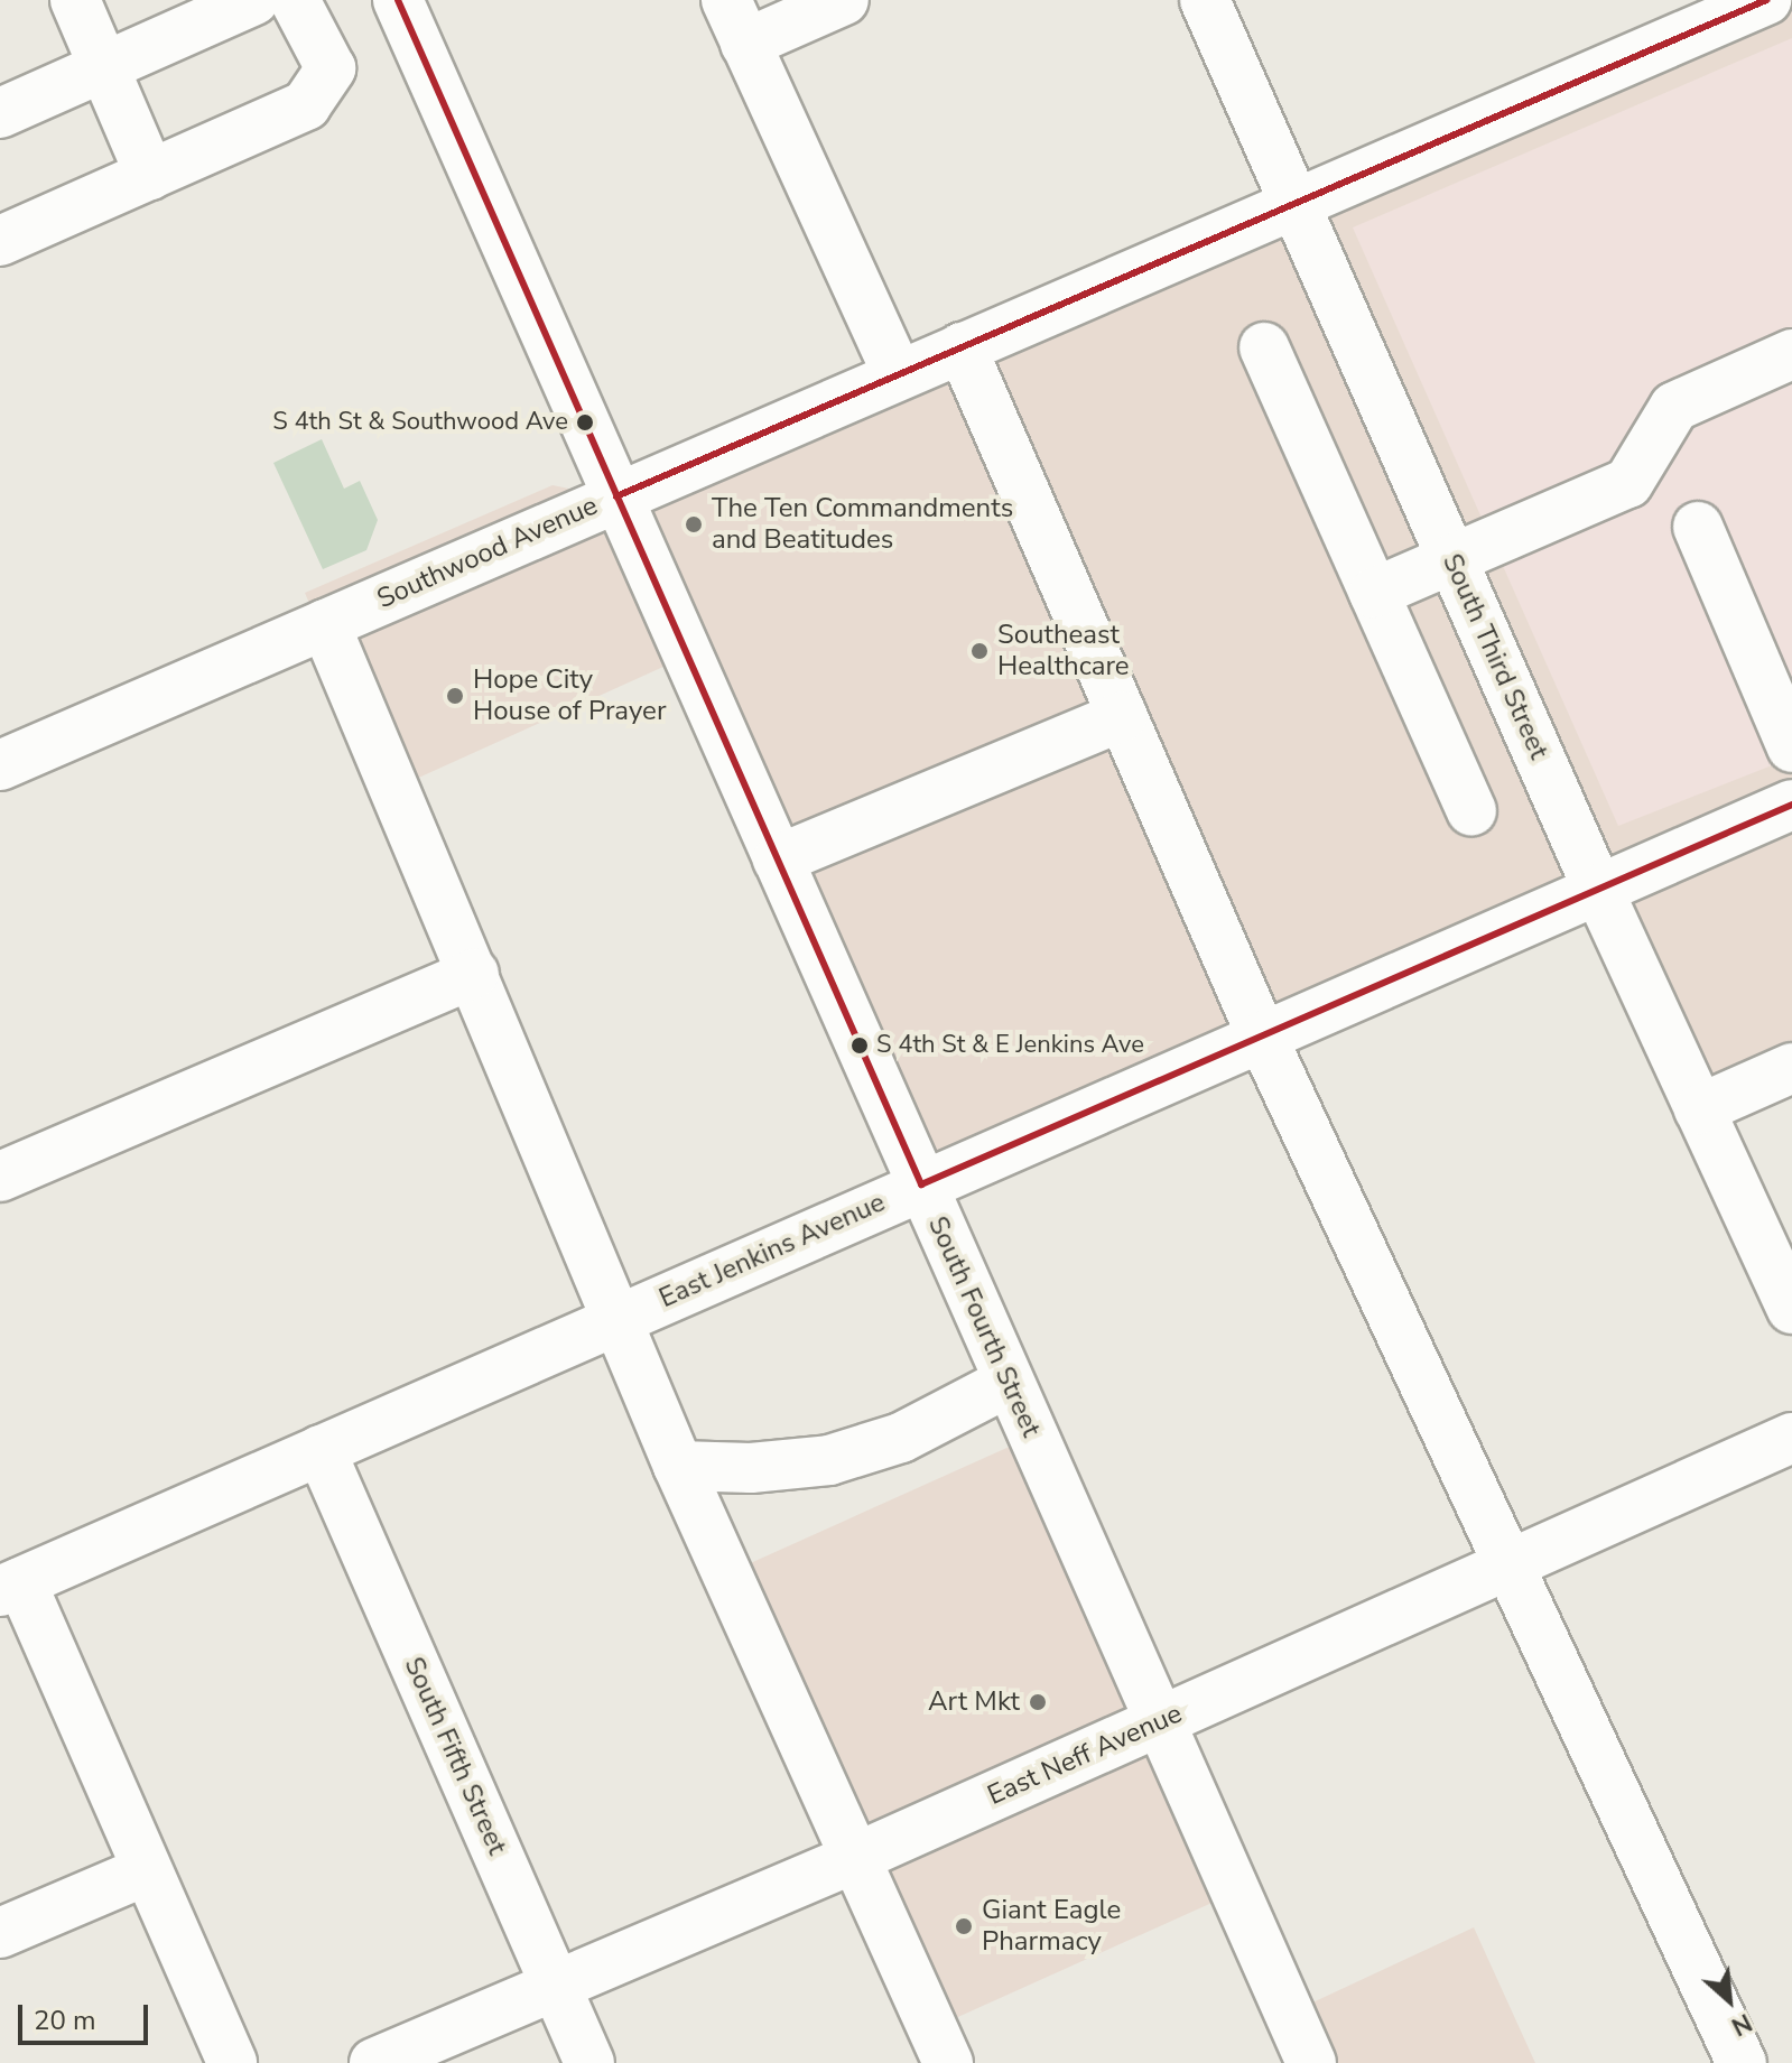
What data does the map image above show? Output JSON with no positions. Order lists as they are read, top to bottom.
{
  "streets": {
    "street": [
      "Southwood Avenue",
      "South Third Street",
      "East Jenkins Avenue",
      "South Fourth Street",
      "East Neff Avenue",
      "South Fifth Street"
    ]
  },
  "crossings": [
    ["Southwood Avenue", "South Third Street"],
    ["Southwood Avenue", "South Fourth Street"],
    ["South Third Street", "East Jenkins Avenue"],
    ["East Jenkins Avenue", "South Fourth Street"],
    ["East Jenkins Avenue", "South Fifth Street"],
    ["South Fourth Street", "East Neff Avenue"],
    ["East Neff Avenue", "South Fifth Street"]
  ],
  "places": [
    "S 4th St & Southwood Ave",
    "The Ten Commandments and Beatitudes",
    "Southeast Healthcare",
    "Hope City House of Prayer",
    "S 4th St & E Jenkins Ave",
    "Art Mkt",
    "Giant Eagle Pharmacy"
  ],
  "scale_bar": "20 m",
  "north": "bottom right"
}
